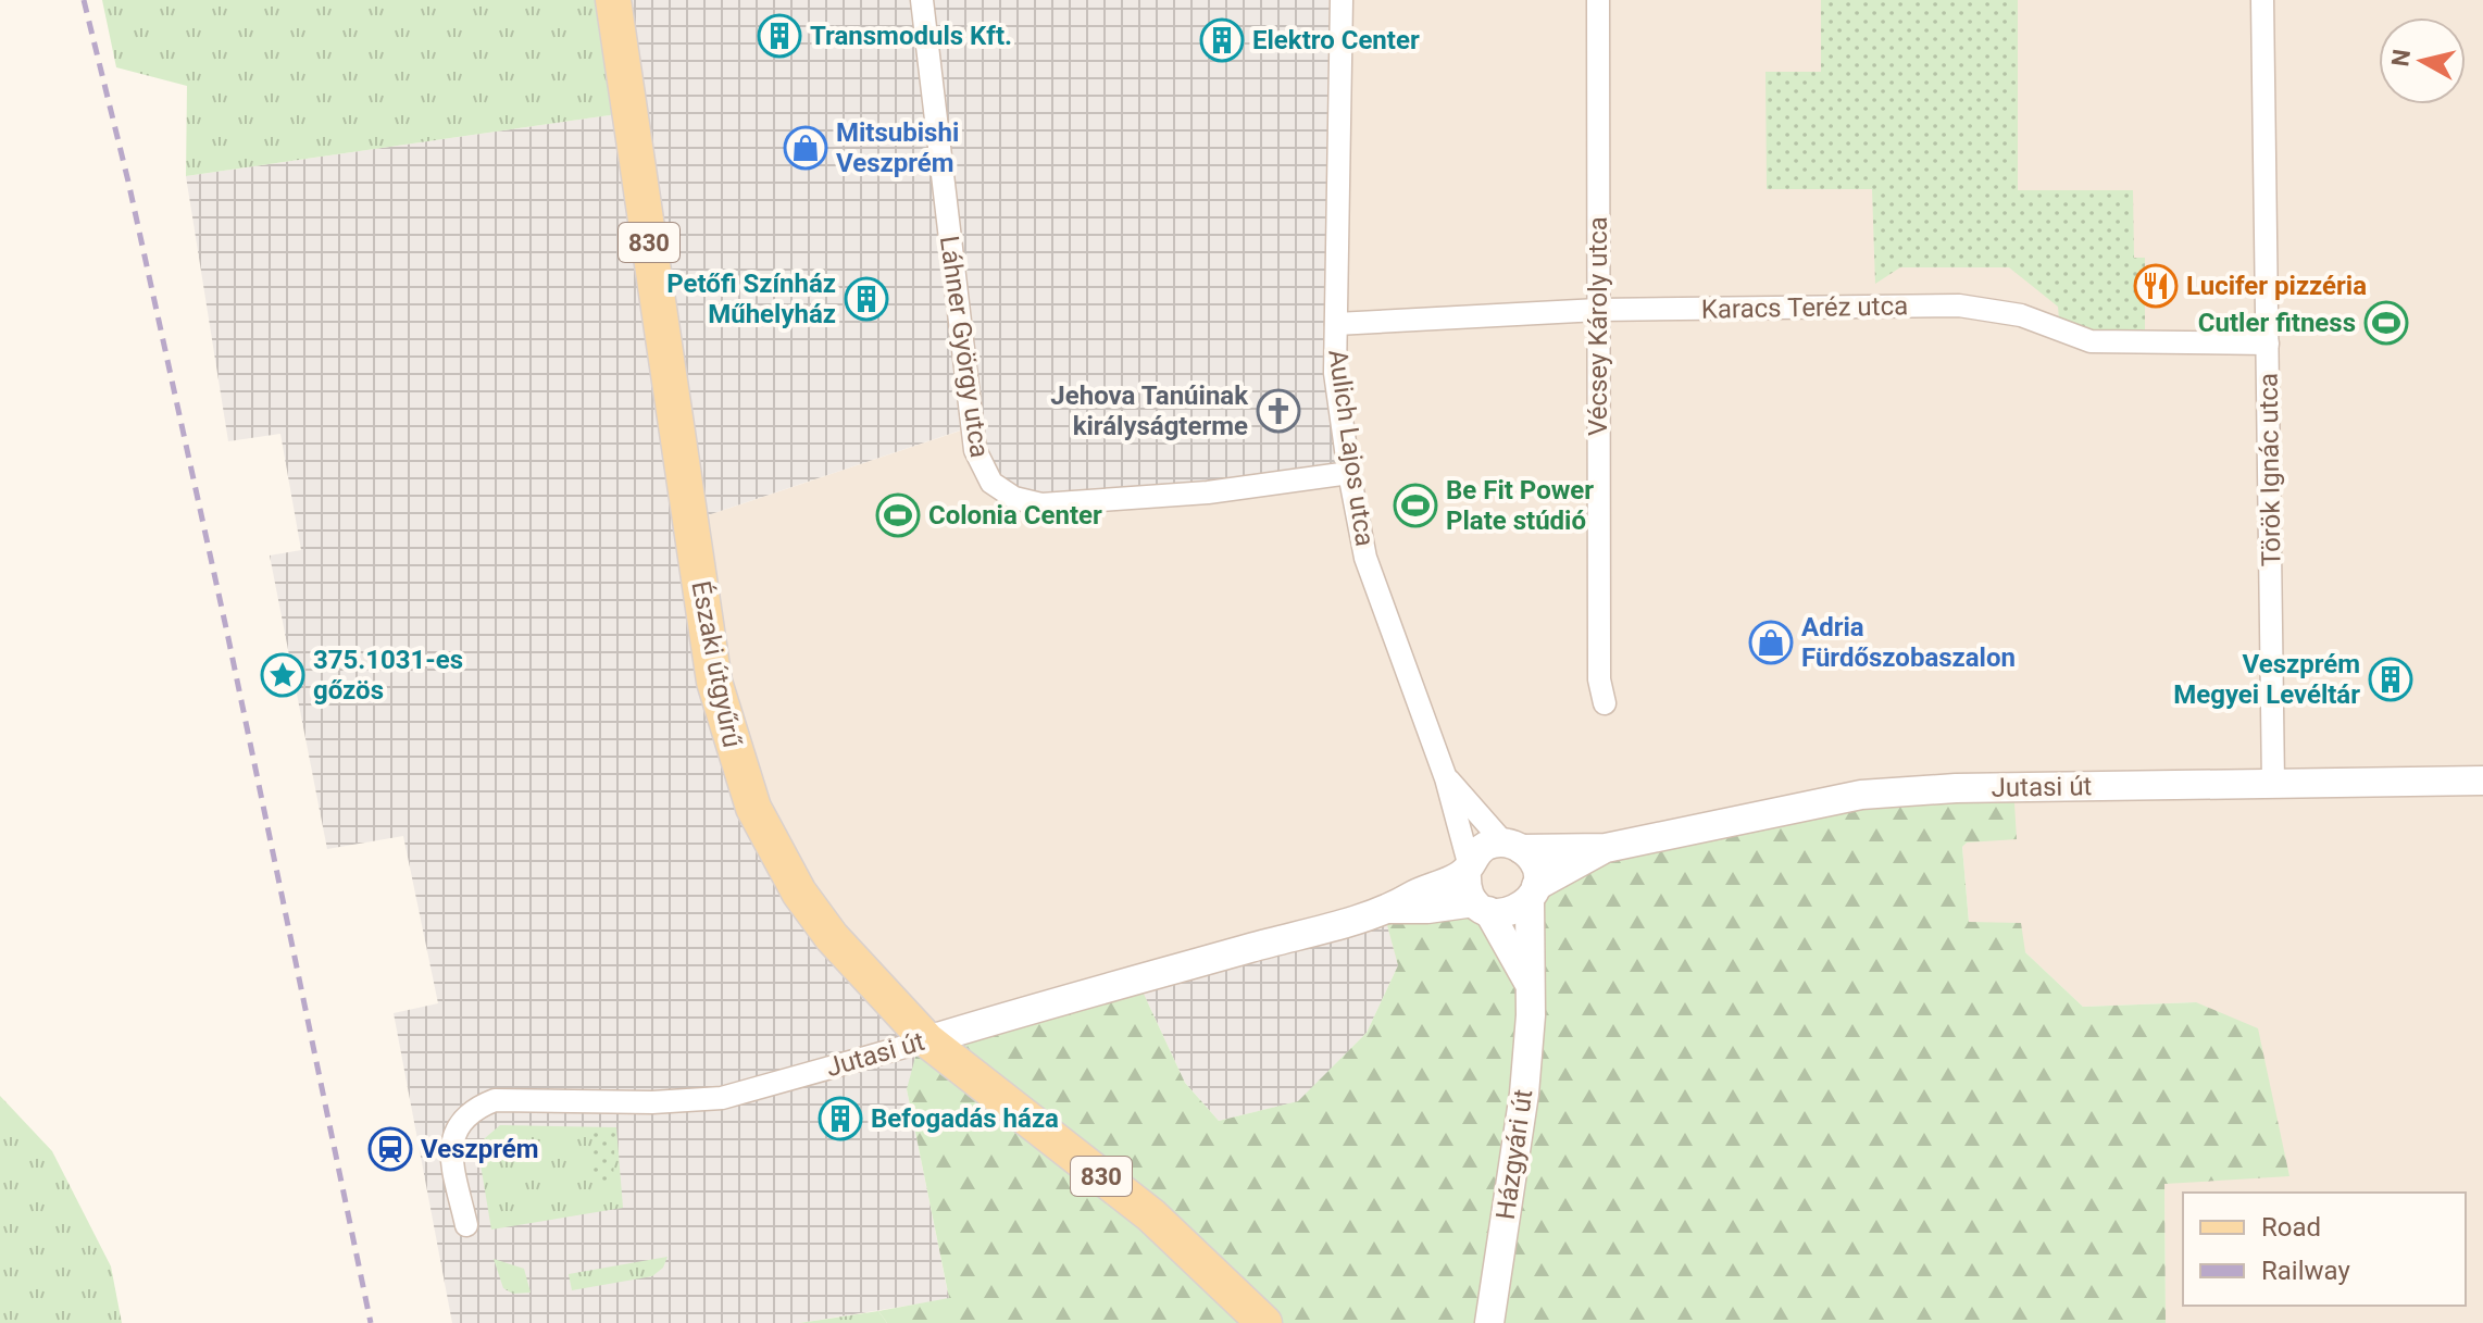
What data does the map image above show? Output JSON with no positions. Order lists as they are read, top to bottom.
{
  "streets": {
    "main road": ["830", "Északi útgyűrű"],
    "street": [
      "Karacs Teréz utca",
      "Vécsey Károly utca",
      "Láhner György utca",
      "Aulich Lajos utca",
      "Török Ignác utca",
      "Jutasi út",
      "Házgyári út"
    ]
  },
  "crossings": [
    ["Karacs Teréz utca", "Vécsey Károly utca"],
    ["Karacs Teréz utca", "Aulich Lajos utca"],
    ["Karacs Teréz utca", "Török Ignác utca"],
    ["Láhner György utca", "Aulich Lajos utca"],
    ["Aulich Lajos utca", "Jutasi út"],
    ["Aulich Lajos utca", "Házgyári út"],
    ["Török Ignác utca", "Jutasi út"],
    ["Északi útgyűrű", "Jutasi út"],
    ["Jutasi út", "Házgyári út"]
  ],
  "places": {
    "building": [
      "Transmoduls Kft.",
      "Elektro Center",
      "Petőfi Színház Műhelyház",
      "Veszprém Megyei Levéltár",
      "Befogadás háza"
    ],
    "shop": ["Mitsubishi Veszprém", "Adria Fürdőszobaszalon"],
    "restaurant": ["Lucifer pizzéria"],
    "sports": ["Cutler fitness", "Be Fit Power Plate stúdió", "Colonia Center"],
    "church": ["Jehova Tanúinak királyságterme"],
    "place": ["375.1031-es gőzös"],
    "station": ["Veszprém"]
  },
  "legend": ["Road", "Railway"],
  "north": "left"
}
